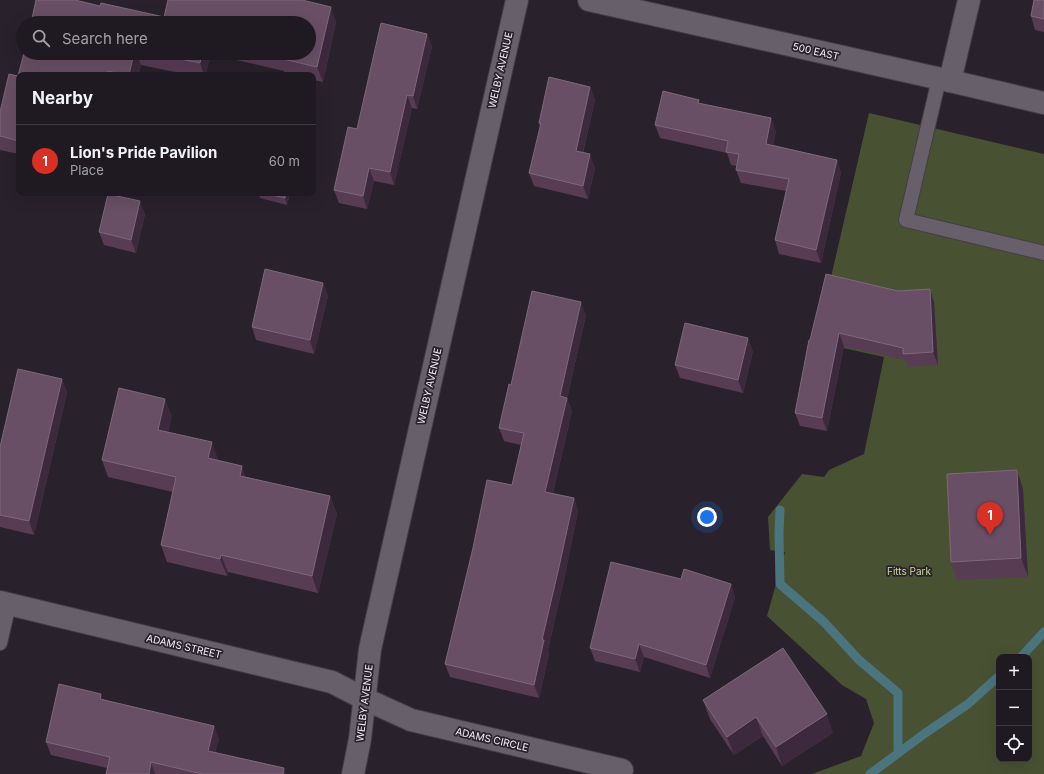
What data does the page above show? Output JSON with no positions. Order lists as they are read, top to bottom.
{
  "streets": {
    "street": [
      "500 EAST",
      "WELBY AVENUE",
      "ADAMS STREET",
      "ADAMS CIRCLE"
    ]
  },
  "crossings": [
    ["WELBY AVENUE", "ADAMS STREET"],
    ["WELBY AVENUE", "ADAMS CIRCLE"],
    ["ADAMS STREET", "ADAMS CIRCLE"]
  ],
  "parks": ["Fitts Park"],
  "page": {
    "search": "Search here",
    "heading": "Nearby",
    "list": [
      {
        "mark": "1",
        "name": "Lion's Pride Pavilion",
        "note": "Place",
        "value": "60 m"
      }
    ],
    "pins": "1",
    "map_buttons": ["+", "−"]
  }
}
